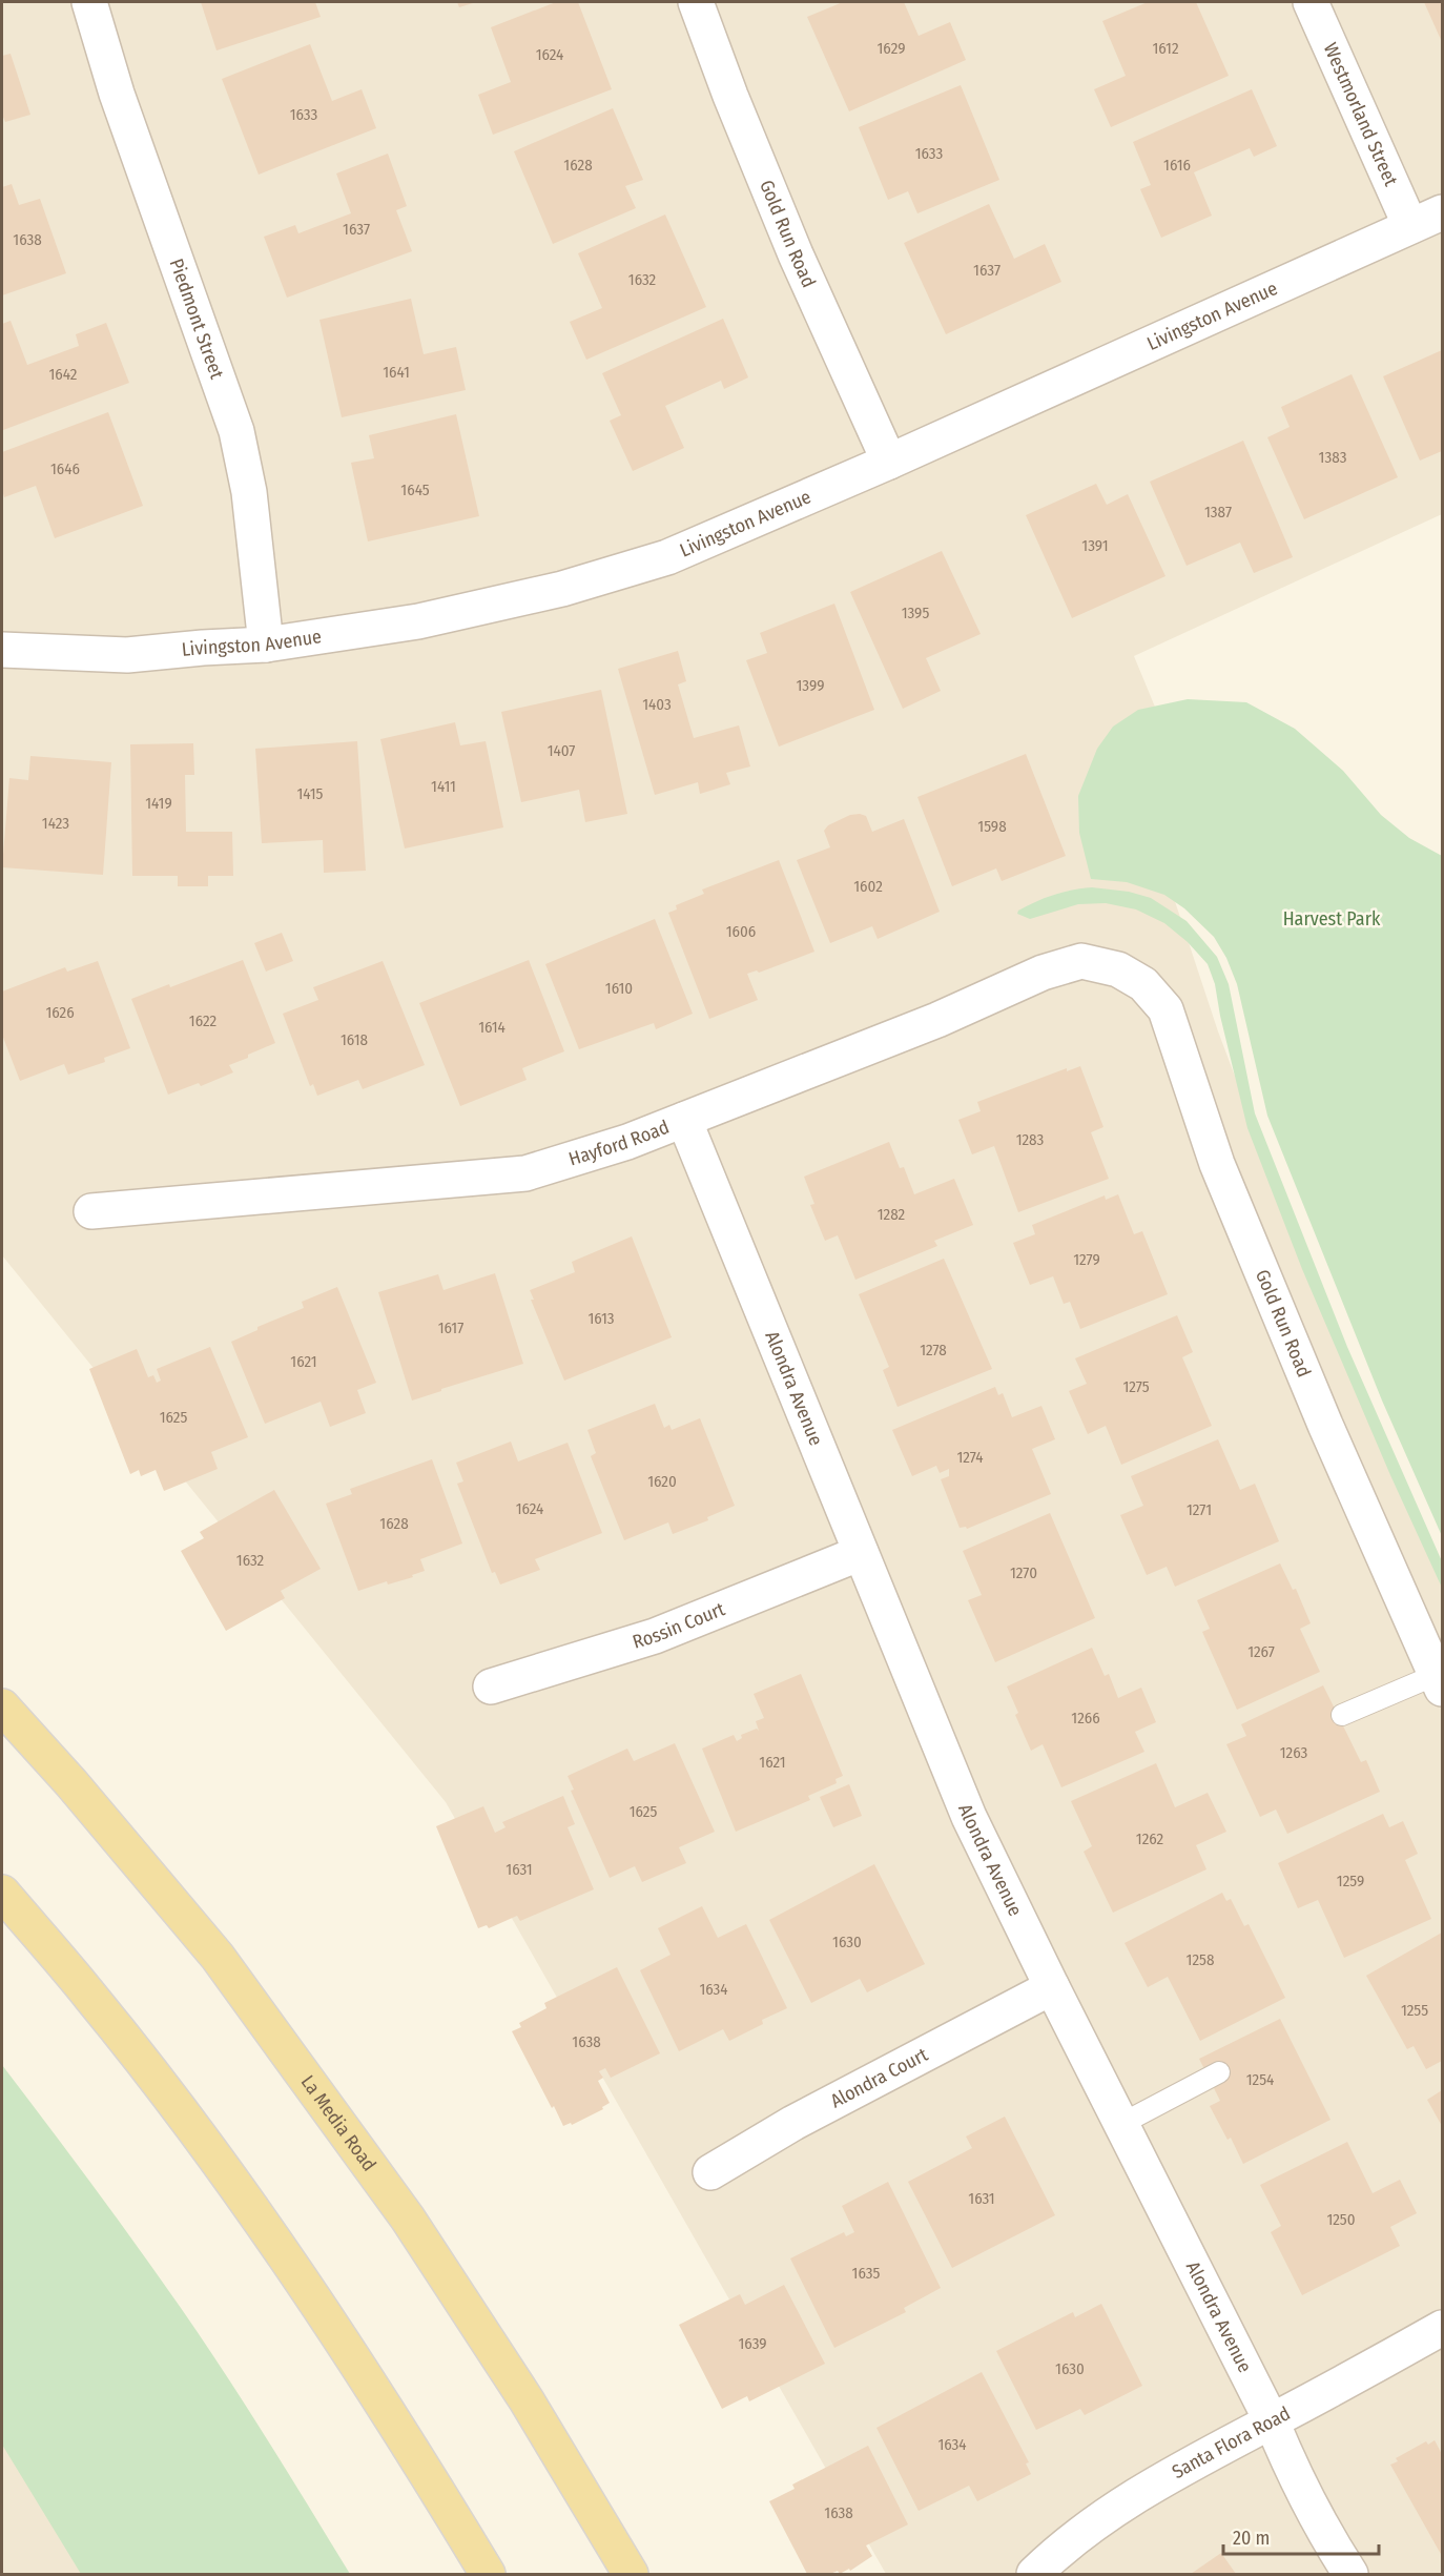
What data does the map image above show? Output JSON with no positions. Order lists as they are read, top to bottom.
{
  "streets": {
    "main road": ["La Media Road"],
    "street": [
      "Westmorland Street",
      "Gold Run Road",
      "Livingston Avenue",
      "Piedmont Street",
      "Hayford Road",
      "Alondra Avenue",
      "Rossin Court",
      "Alondra Court",
      "Santa Flora Road"
    ]
  },
  "crossings": [
    ["Westmorland Street", "Livingston Avenue"],
    ["Gold Run Road", "Livingston Avenue"],
    ["Gold Run Road", "Hayford Road"],
    ["Livingston Avenue", "Piedmont Street"],
    ["Hayford Road", "Alondra Avenue"],
    ["Alondra Avenue", "Rossin Court"],
    ["Alondra Avenue", "Alondra Court"],
    ["Alondra Avenue", "Santa Flora Road"]
  ],
  "parks": ["Harvest Park"],
  "house_numbers": [
    "1629",
    "1612",
    "1624",
    "1633",
    "1633",
    "1628",
    "1616",
    "1637",
    "1638",
    "1637",
    "1632",
    "1641",
    "1642",
    "1383",
    "1646",
    "1645",
    "1387",
    "1391",
    "1395",
    "1399",
    "1403",
    "1407",
    "1411",
    "1415",
    "1419",
    "1423",
    "1598",
    "1602",
    "1606",
    "1610",
    "1626",
    "1622",
    "1614",
    "1618",
    "1283",
    "1282",
    "1279",
    "1613",
    "1617",
    "1278",
    "1621",
    "1275",
    "1625",
    "1274",
    "1620",
    "1624",
    "1271",
    "1628",
    "1632",
    "1270",
    "1267",
    "1266",
    "1263",
    "1621",
    "1625",
    "1262",
    "1631",
    "1259",
    "1630",
    "1258",
    "1634",
    "1255",
    "1638",
    "1254",
    "1631",
    "1250",
    "1635",
    "1639",
    "1630",
    "1634",
    "1638"
  ],
  "scale_bar": "20 m"
}
